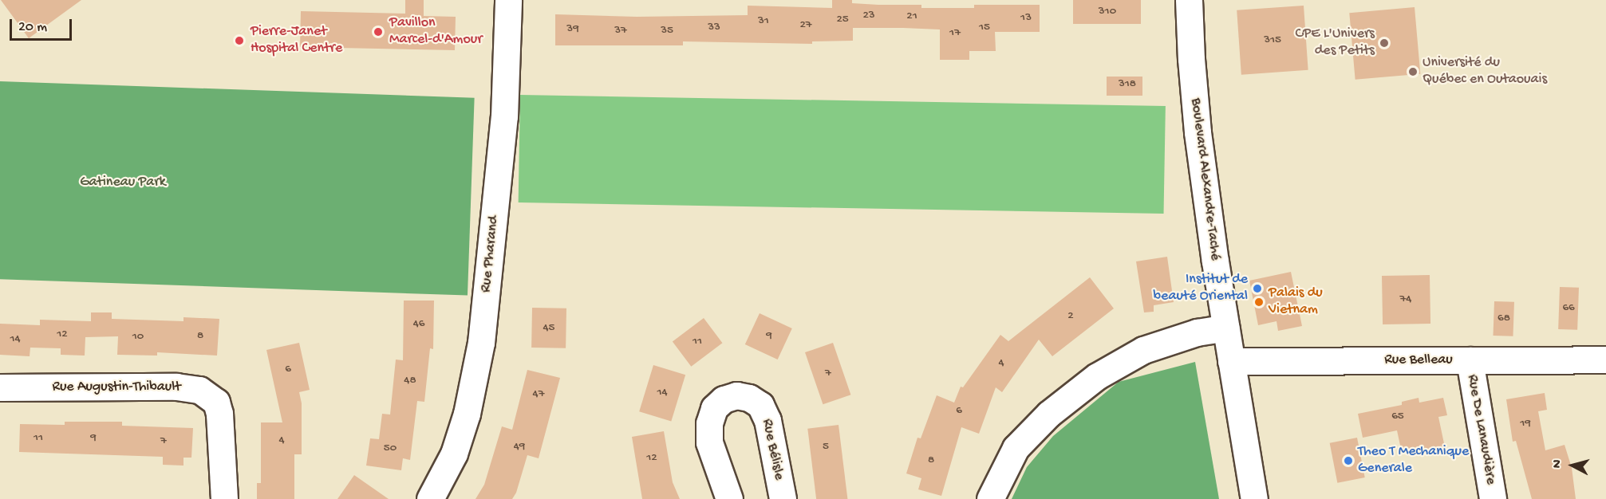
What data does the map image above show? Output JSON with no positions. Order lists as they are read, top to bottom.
{
  "streets": {
    "street": [
      "Boulevard Alexandre-Taché",
      "Rue Pharand",
      "Rue Belleau",
      "Rue Augustin-Thibault",
      "Rue De Lanaudière",
      "Rue Bélisle"
    ]
  },
  "crossings": [
    ["Boulevard Alexandre-Taché", "Rue Belleau"],
    ["Rue Belleau", "Rue De Lanaudière"]
  ],
  "parks": ["Gatineau Park"],
  "places": [
    "Pavillon Marcel-d'Amour",
    "Pierre-Janet Hospital Centre",
    "CPE L'Univers des Petits",
    "Université du Québec en Outaouais",
    "Institut de beauté Oriental",
    "Palais du Vietnam",
    "Theo T Mechanique Generale"
  ],
  "house_numbers": [
    "310",
    "23",
    "21",
    "13",
    "25",
    "31",
    "27",
    "33",
    "15",
    "39",
    "37",
    "35",
    "17",
    "315",
    "318",
    "74",
    "66",
    "2",
    "68",
    "46",
    "45",
    "12",
    "8",
    "9",
    "10",
    "14",
    "11",
    "4",
    "6",
    "7",
    "48",
    "14",
    "47",
    "6",
    "65",
    "19",
    "11",
    "9",
    "4",
    "7",
    "49",
    "5",
    "50",
    "12",
    "8"
  ],
  "scale_bar": "20 m",
  "north": "left"
}
